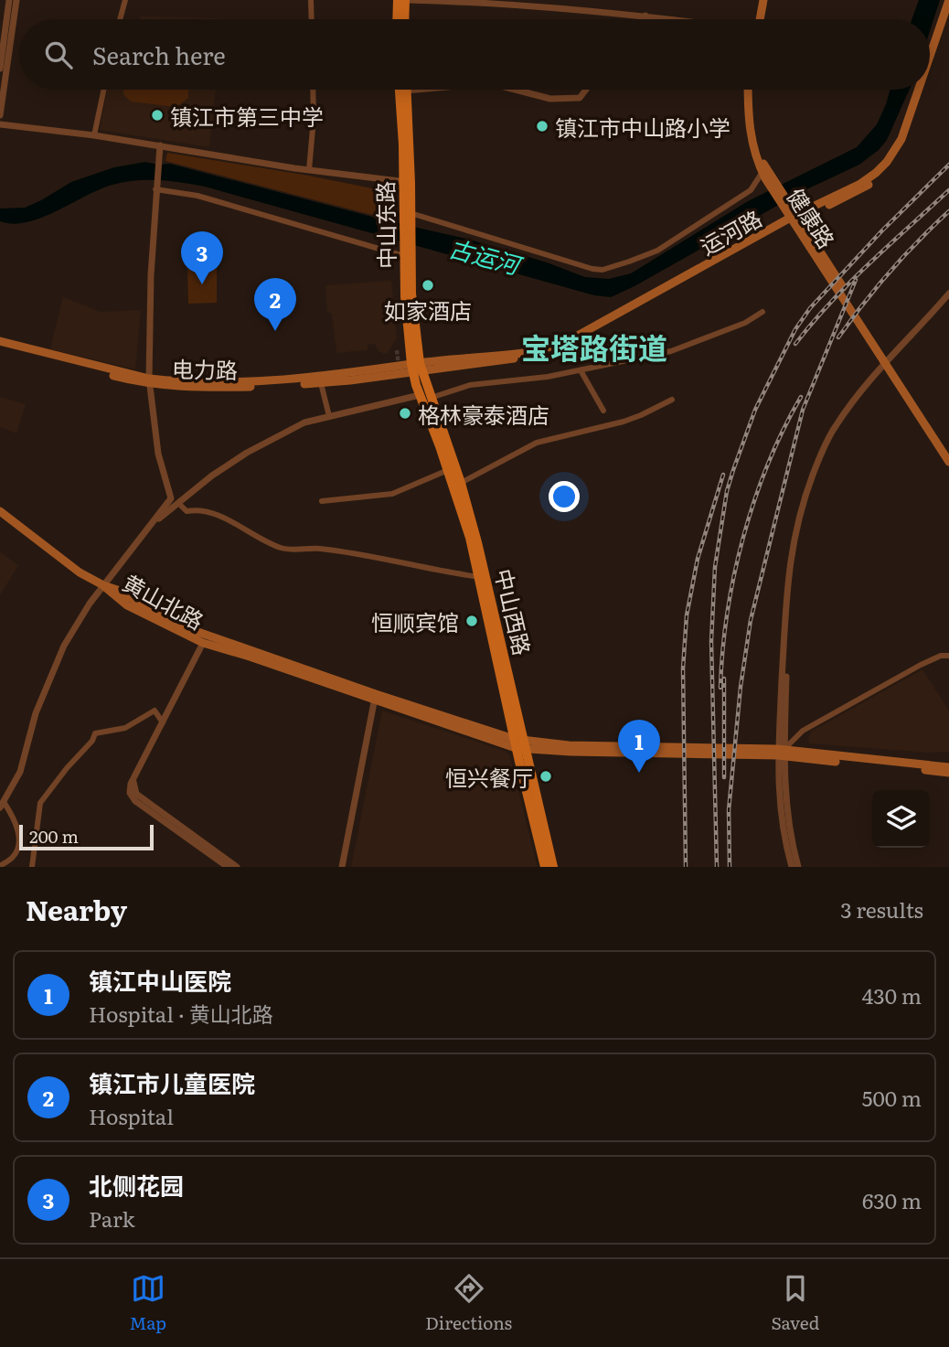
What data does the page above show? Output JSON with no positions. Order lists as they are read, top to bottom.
{
  "streets": {
    "main road": [
      "健康路",
      "中山东路",
      "运河路",
      "电力路",
      "黄山北路",
      "中山西路"
    ]
  },
  "crossings": [
    ["健康路", "运河路"],
    ["中山东路", "运河路"],
    ["中山东路", "电力路"],
    ["中山东路", "中山西路"],
    ["运河路", "电力路"],
    ["运河路", "中山西路"],
    ["电力路", "中山西路"],
    ["黄山北路", "中山西路"]
  ],
  "districts": ["宝塔路街道"],
  "water": ["古运河"],
  "places": [
    "镇江市第三中学",
    "镇江市中山路小学",
    "如家酒店",
    "格林豪泰酒店",
    "恒顺宾馆",
    "恒兴餐厅"
  ],
  "scale_bar": "200 m",
  "page": {
    "search": "Search here",
    "pins": ["3", "2", "1"],
    "scale": "200 m",
    "heading": ["Nearby", "3 results"],
    "list": [
      {
        "mark": "1",
        "name": "镇江中山医院",
        "note": "Hospital · 黄山北路",
        "value": "430 m"
      },
      {
        "mark": "2",
        "name": "镇江市儿童医院",
        "note": "Hospital",
        "value": "500 m"
      },
      {
        "mark": "3",
        "name": "北侧花园",
        "note": "Park",
        "value": "630 m"
      }
    ],
    "nav": ["Map", "Directions", "Saved"]
  }
}
